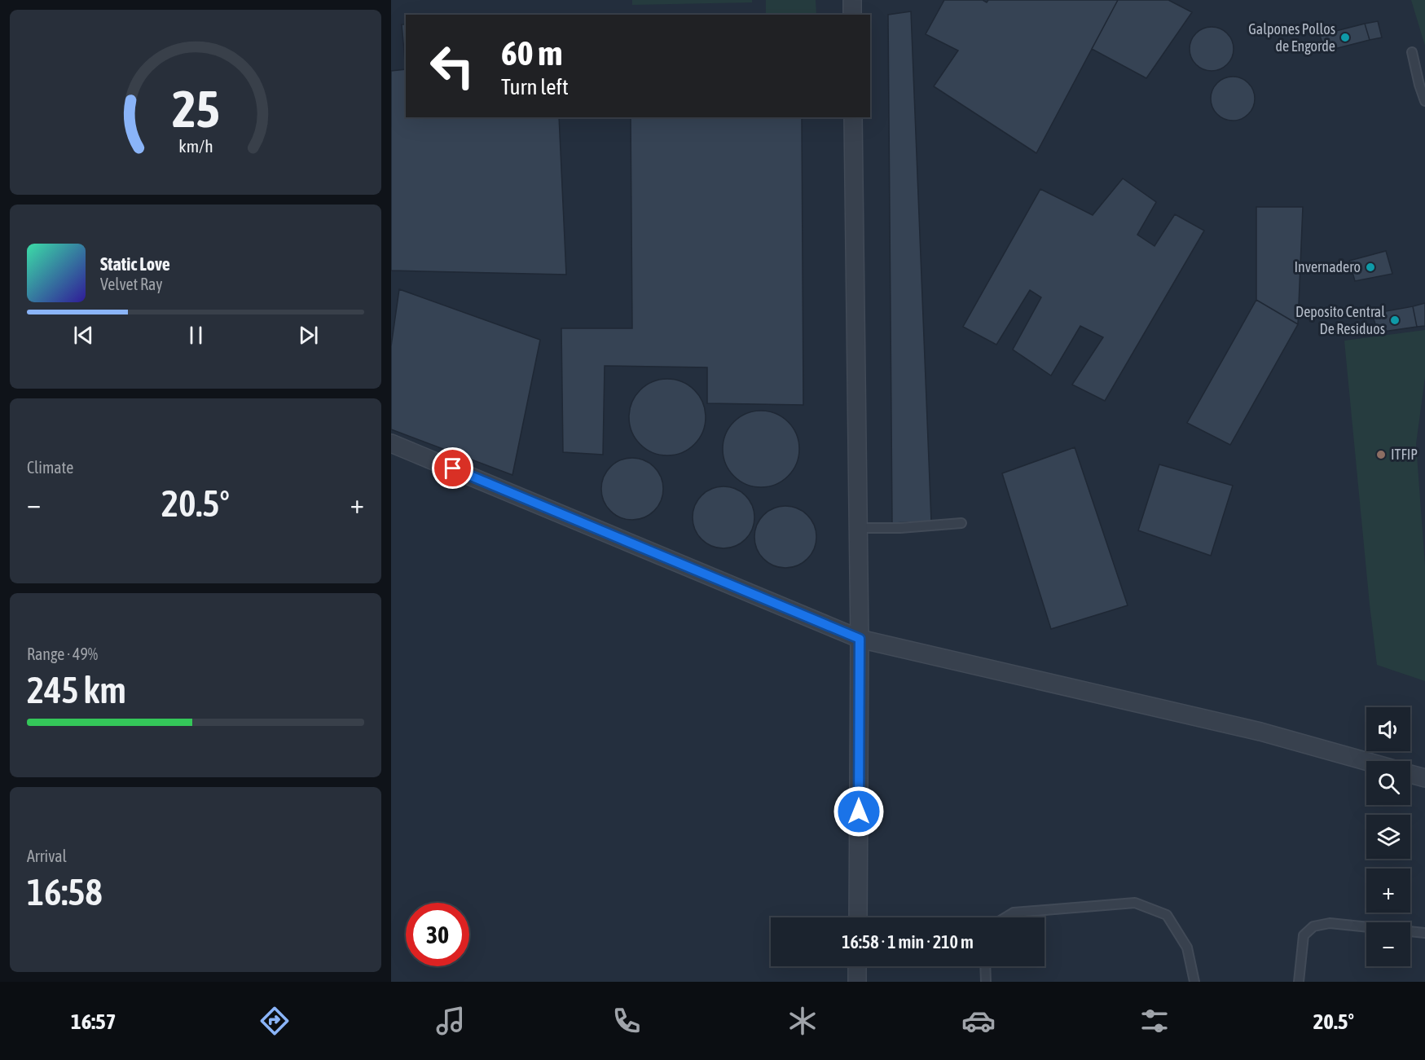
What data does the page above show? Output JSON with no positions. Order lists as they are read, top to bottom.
{
  "places": [
    "Galpones Pollos de Engorde",
    "Invernadero",
    "Deposito Central De Residuos",
    "ITFIP"
  ],
  "page": {
    "turn": ["60 m", "Turn left"],
    "song": ["Static Love", "Velvet Ray"],
    "tile": [
      "Climate",
      ["Range · 49%", "245 km"],
      ["Arrival", "16:58"]
    ],
    "heat": ["−", "20.5°", "+"],
    "map_buttons": ["+", "−"],
    "limit": "30",
    "trip": "16:58 · 1 min · 210 m",
    "tabs": ["16:57", "20.5°"],
    "gauge": ["25", "km/h"]
  }
}
